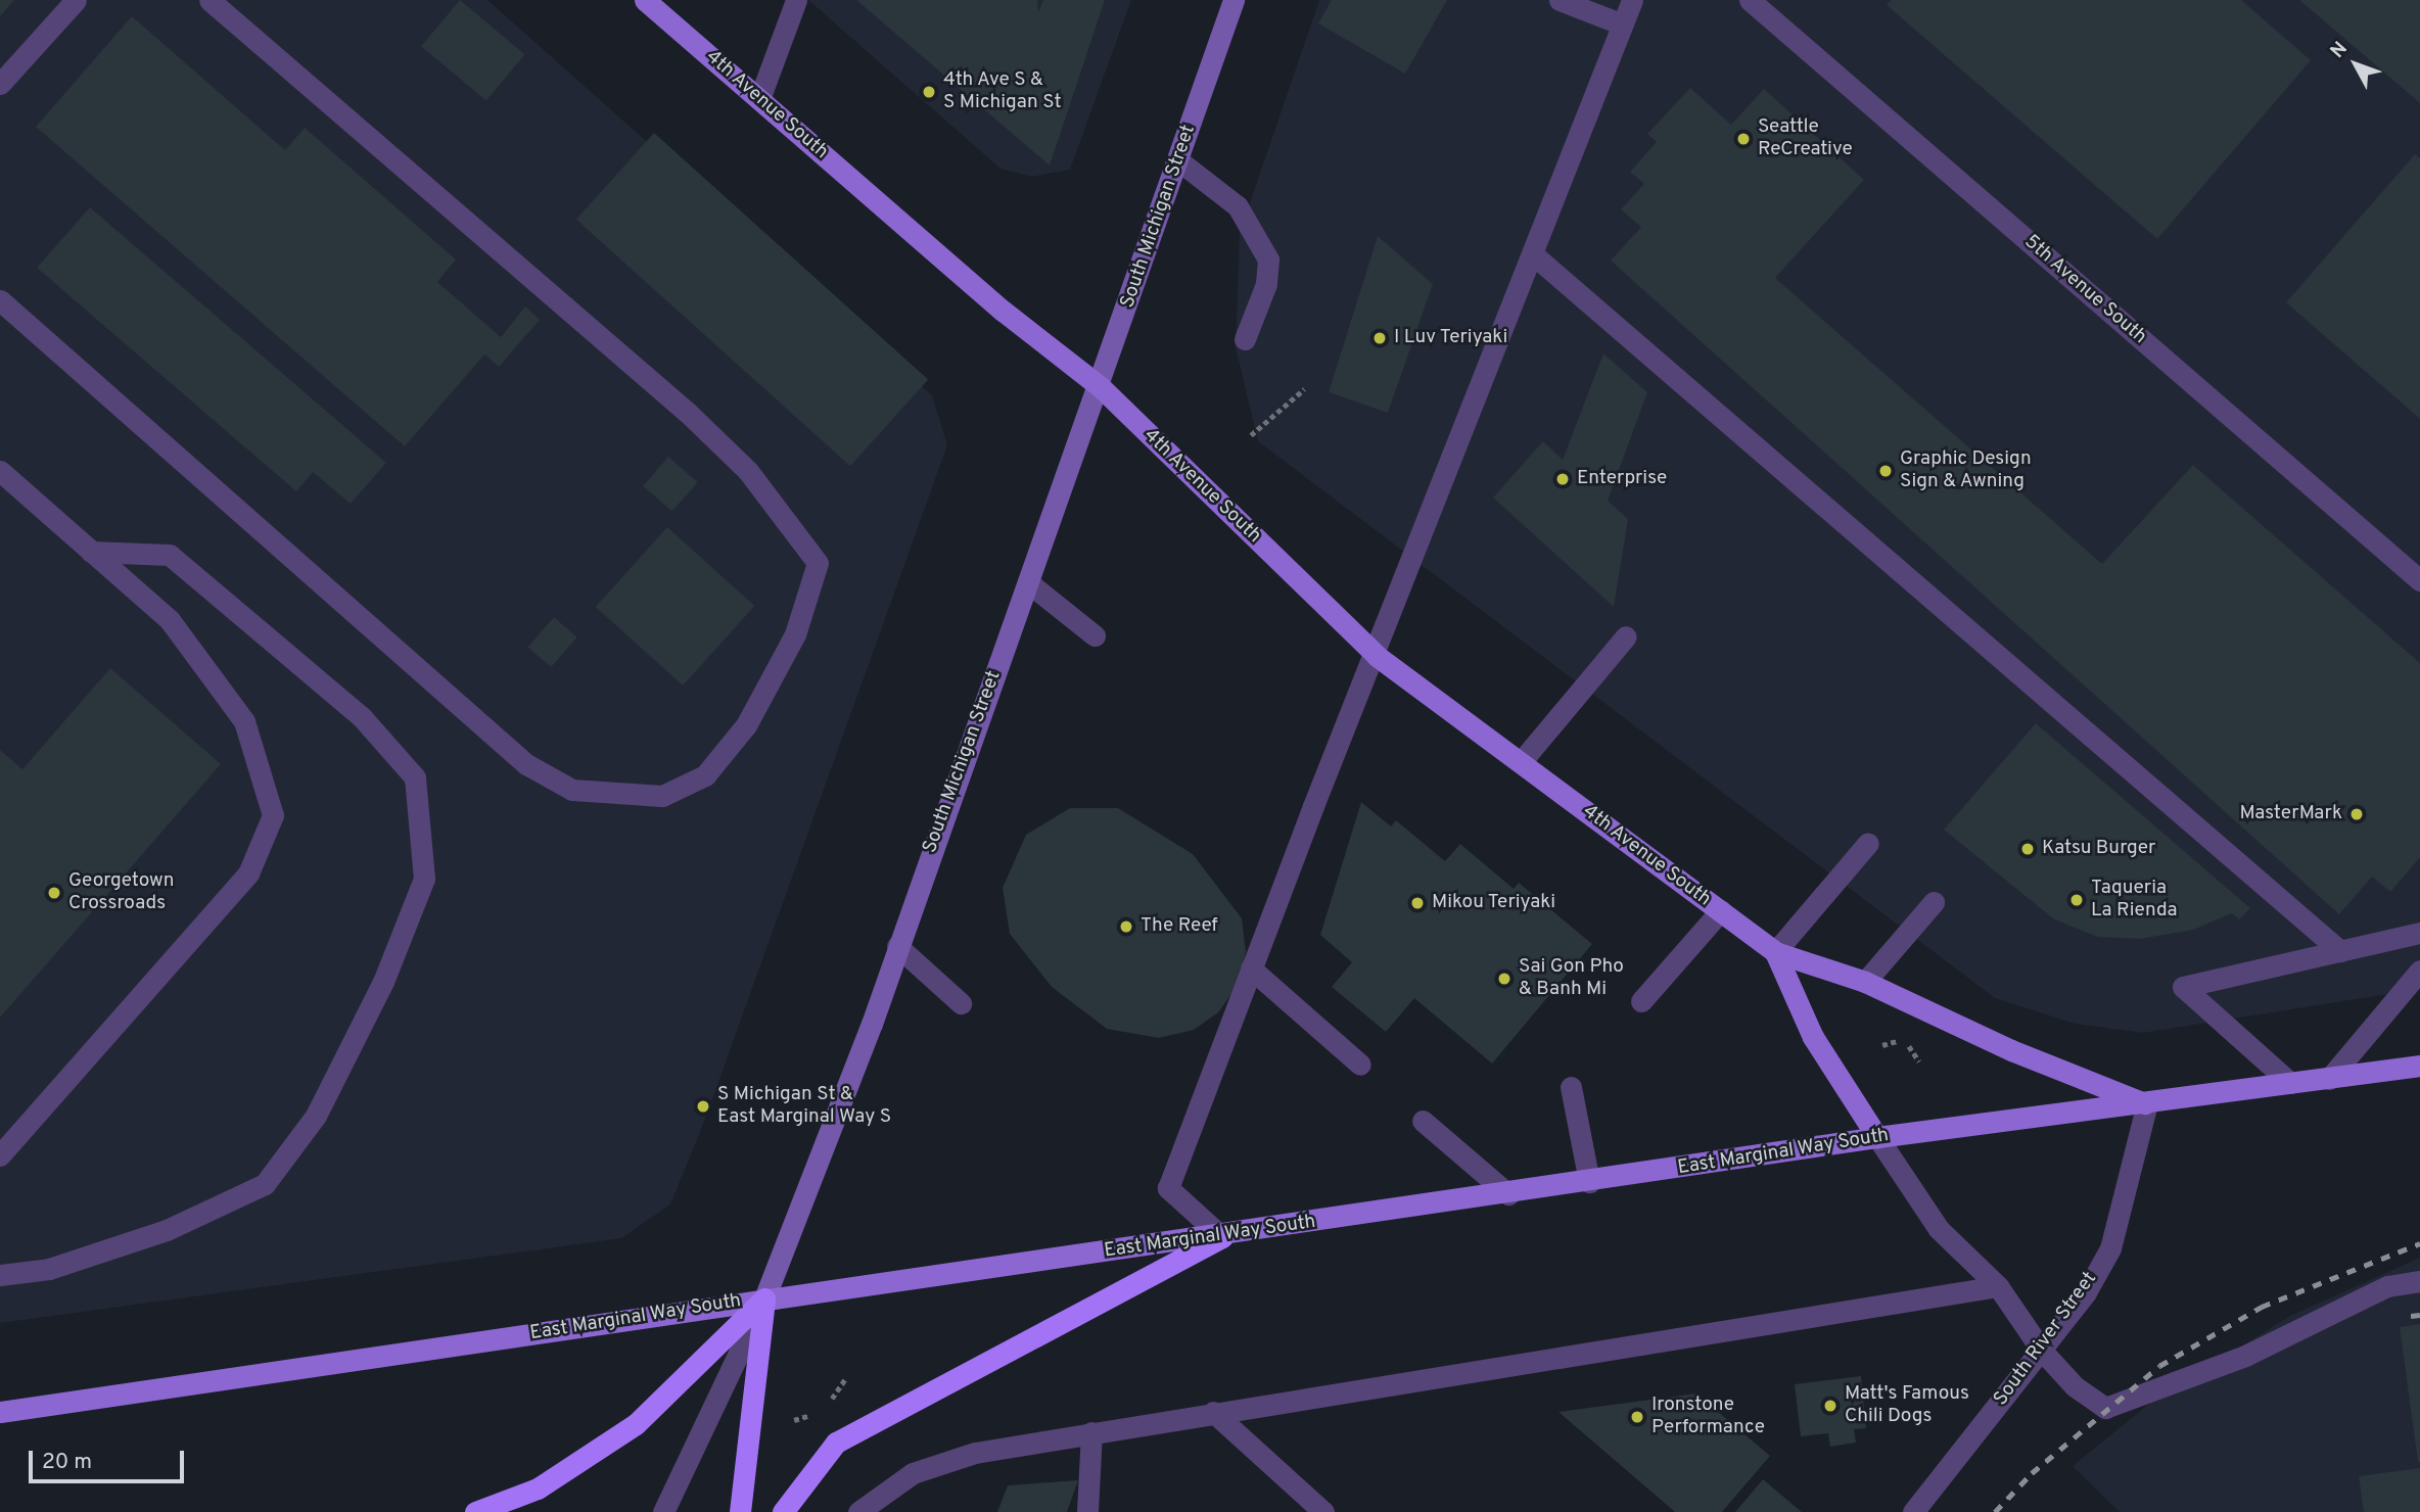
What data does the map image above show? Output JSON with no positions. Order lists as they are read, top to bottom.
{
  "streets": {
    "main road": ["4th Avenue South", "South Michigan Street", "East Marginal Way South"],
    "street": ["5th Avenue South", "South River Street"]
  },
  "crossings": [
    ["4th Avenue South", "South Michigan Street"],
    ["4th Avenue South", "East Marginal Way South"],
    ["4th Avenue South", "South River Street"],
    ["South Michigan Street", "East Marginal Way South"],
    ["East Marginal Way South", "South River Street"]
  ],
  "places": [
    "4th Ave S & S Michigan St",
    "Seattle ReCreative",
    "I Luv Teriyaki",
    "Graphic Design Sign & Awning",
    "Enterprise",
    "MasterMark",
    "Katsu Burger",
    "Georgetown Crossroads",
    "Taqueria La Rienda",
    "Mikou Teriyaki",
    "The Reef",
    "Sai Gon Pho & Banh Mi",
    "S Michigan St & East Marginal Way S",
    "Matt's Famous Chili Dogs",
    "Ironstone Performance"
  ],
  "scale_bar": "20 m",
  "north": "top left"
}
